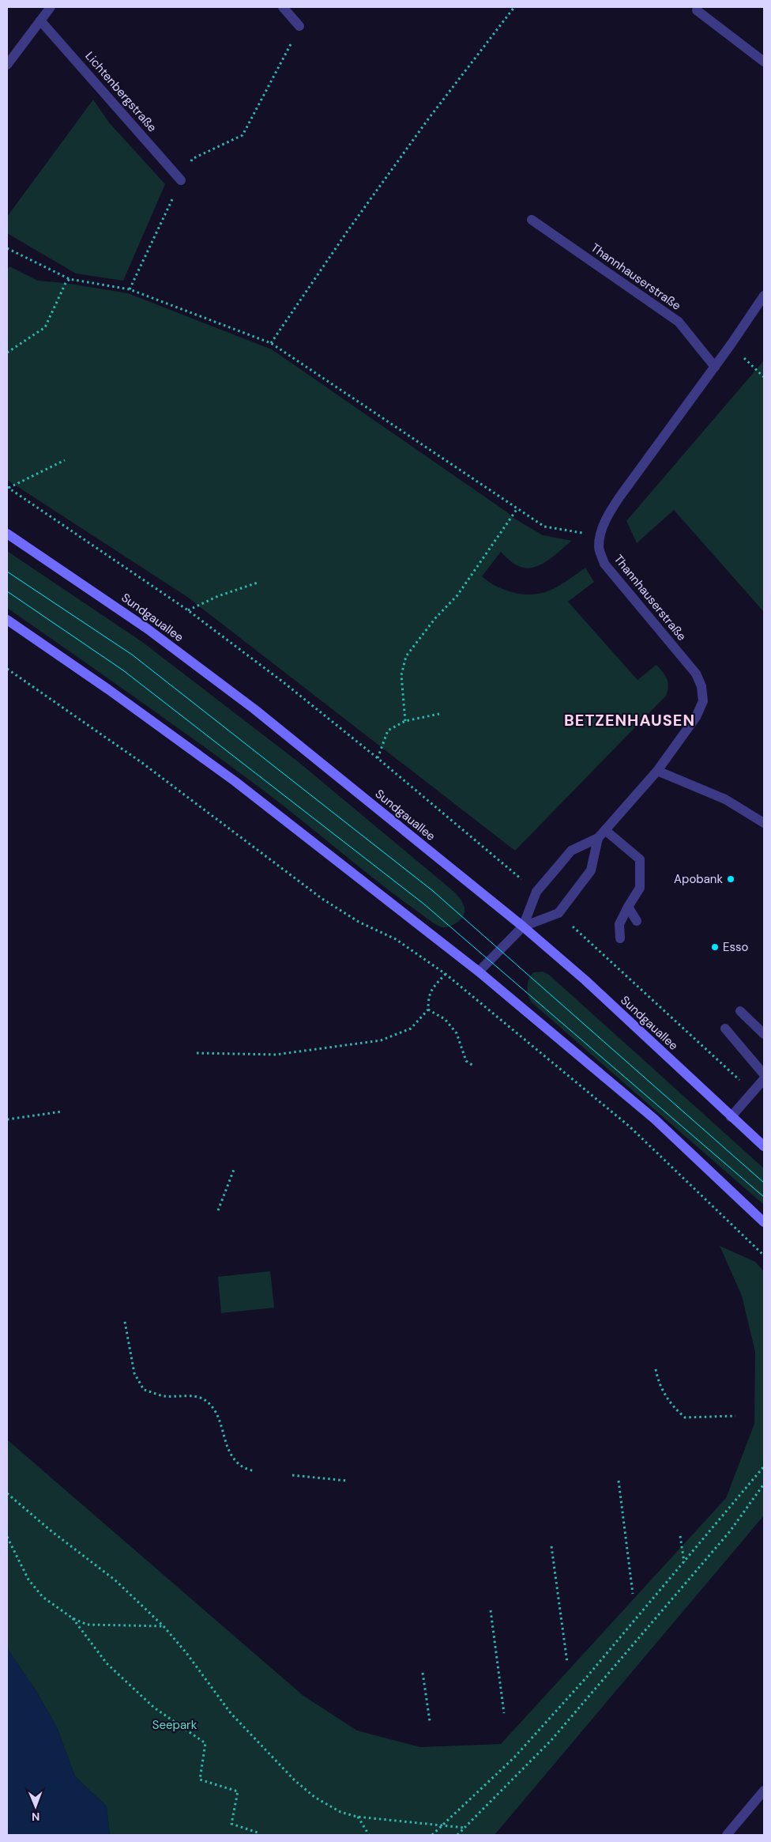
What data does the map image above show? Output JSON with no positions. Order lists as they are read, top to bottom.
{
  "streets": {
    "street": ["Lichtenbergstraße", "Thannhauserstraße", "Sundgauallee"]
  },
  "crossings": [
    ["Thannhauserstraße", "Sundgauallee"]
  ],
  "districts": ["BETZENHAUSEN"],
  "parks": ["Seepark"],
  "places": ["Apobank", "Esso"],
  "north": "bottom"
}
